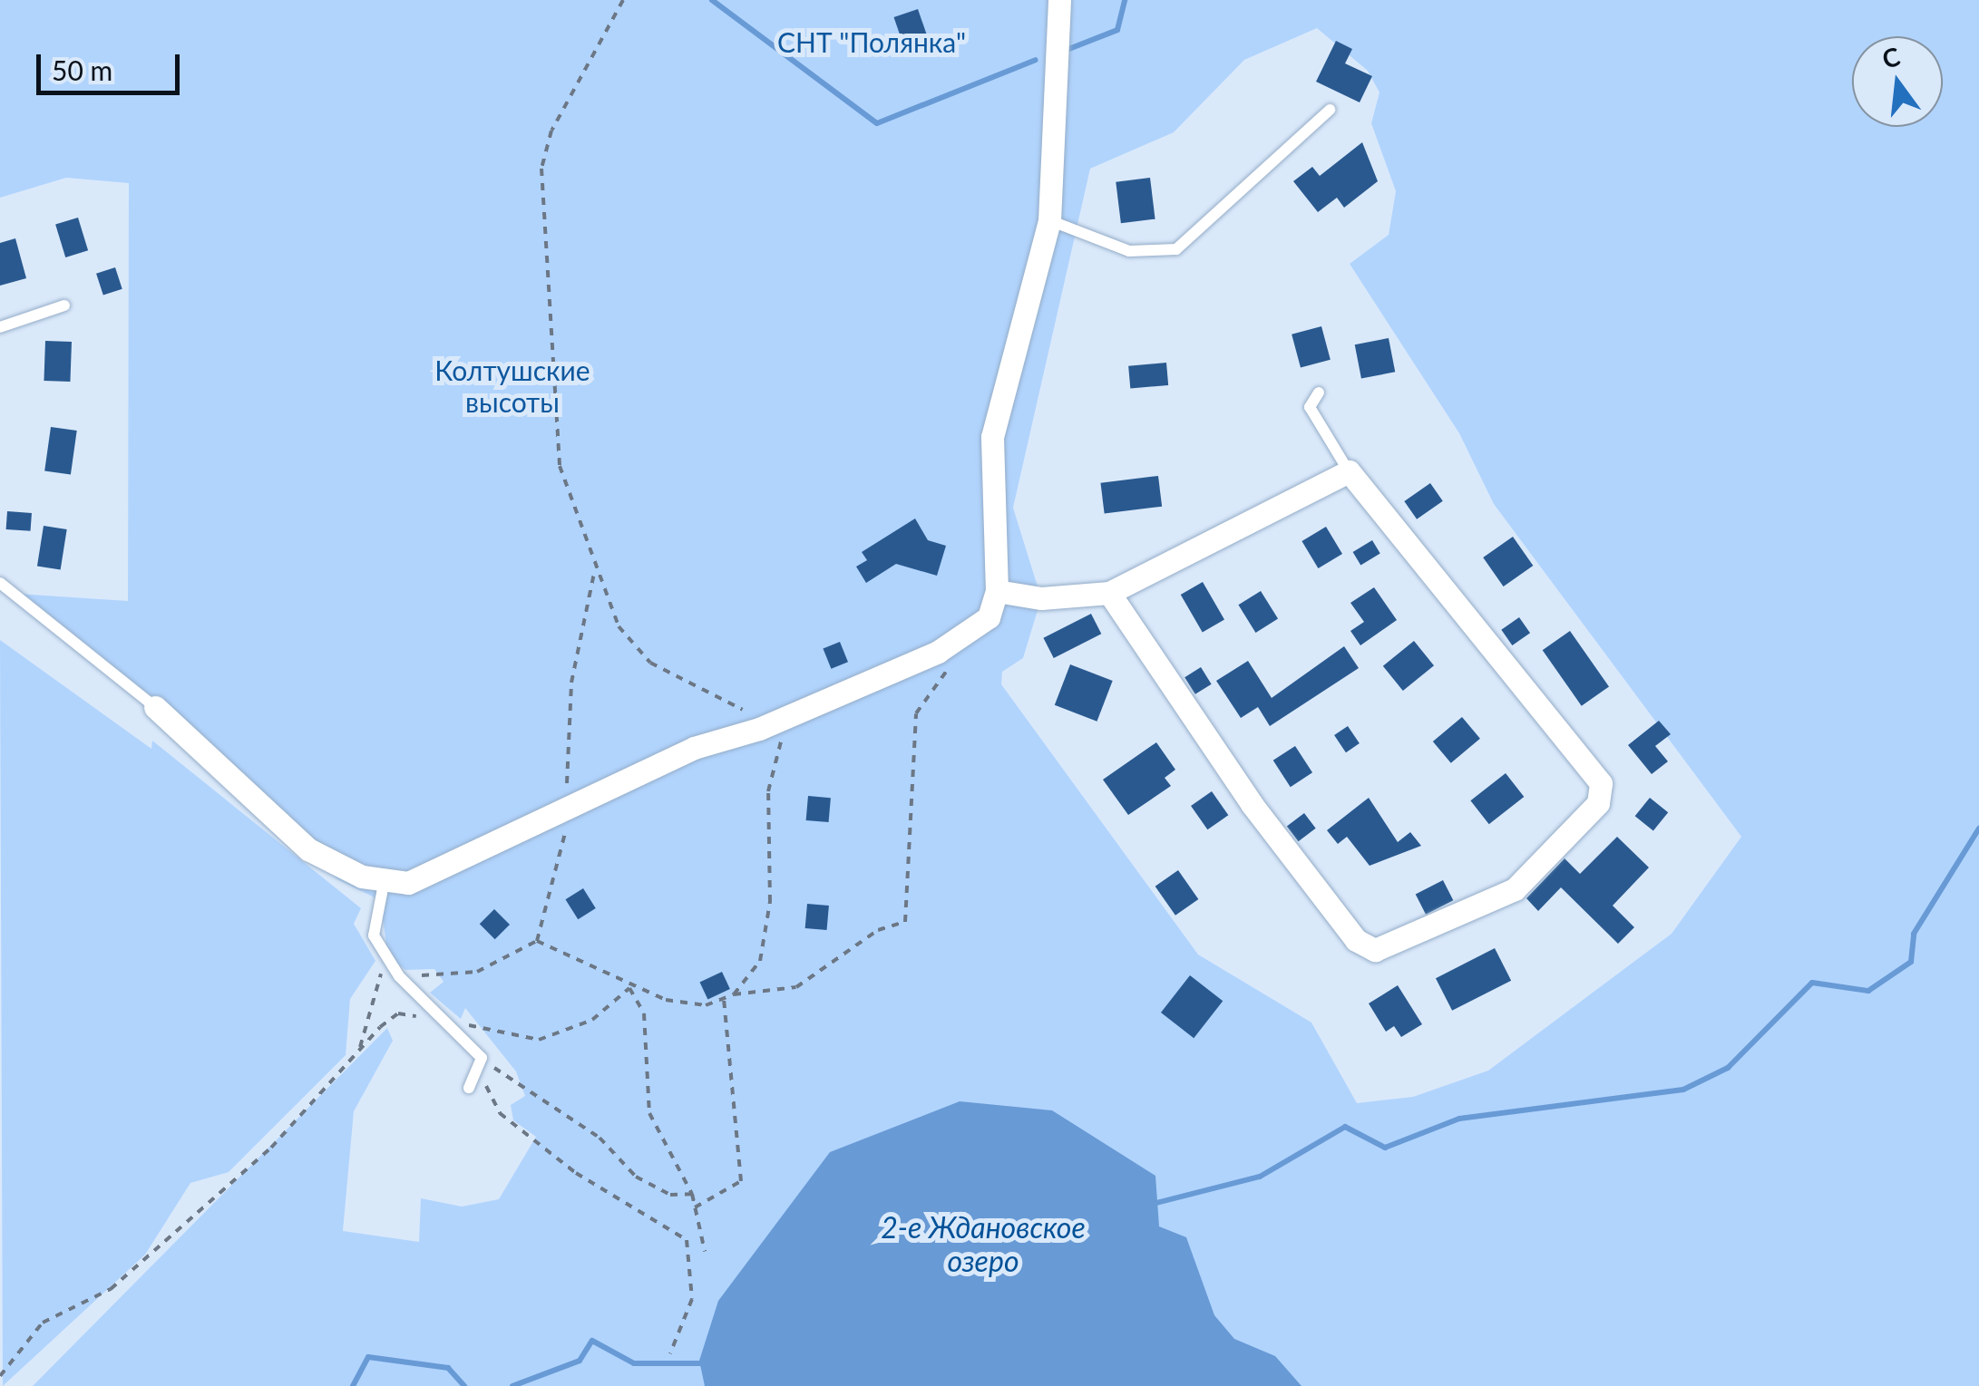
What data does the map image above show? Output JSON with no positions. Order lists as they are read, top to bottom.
{
  "water": ["2-е Ждановское озеро"],
  "parks": ["СНТ \"Полянка\"", "Колтушские высоты"],
  "scale_bar": "50 m",
  "north": "top"
}
